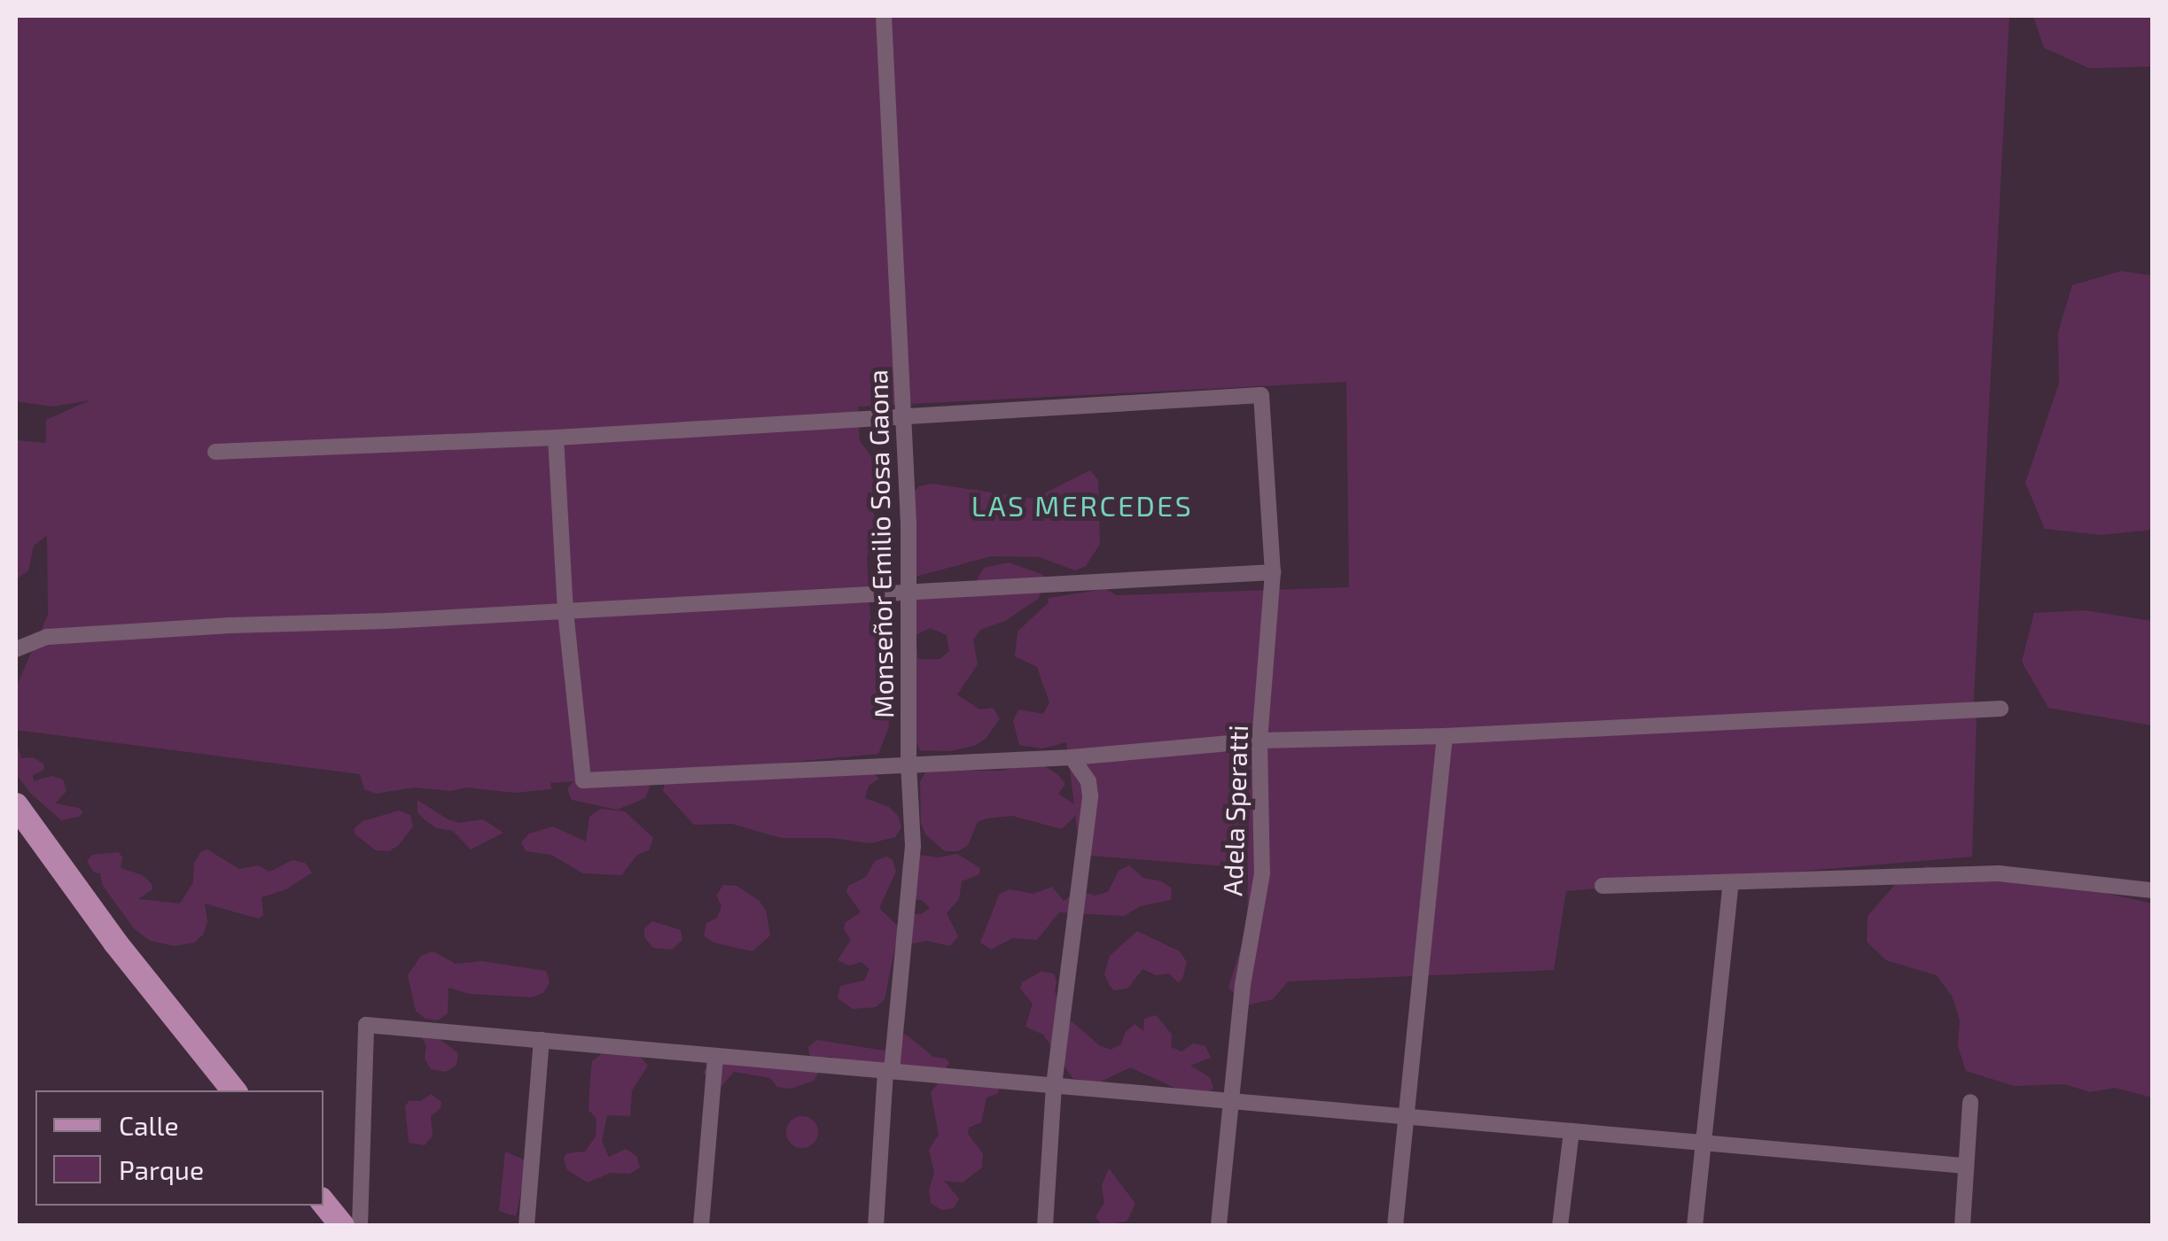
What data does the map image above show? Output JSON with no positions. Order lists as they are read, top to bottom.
{
  "streets": {
    "street": ["Monseñor Emilio Sosa Gaona", "Adela Speratti"]
  },
  "crossings": [
    ["Monseñor Emilio Sosa Gaona", "Adela Speratti"]
  ],
  "districts": ["LAS MERCEDES"],
  "legend": ["Calle", "Parque"]
}
